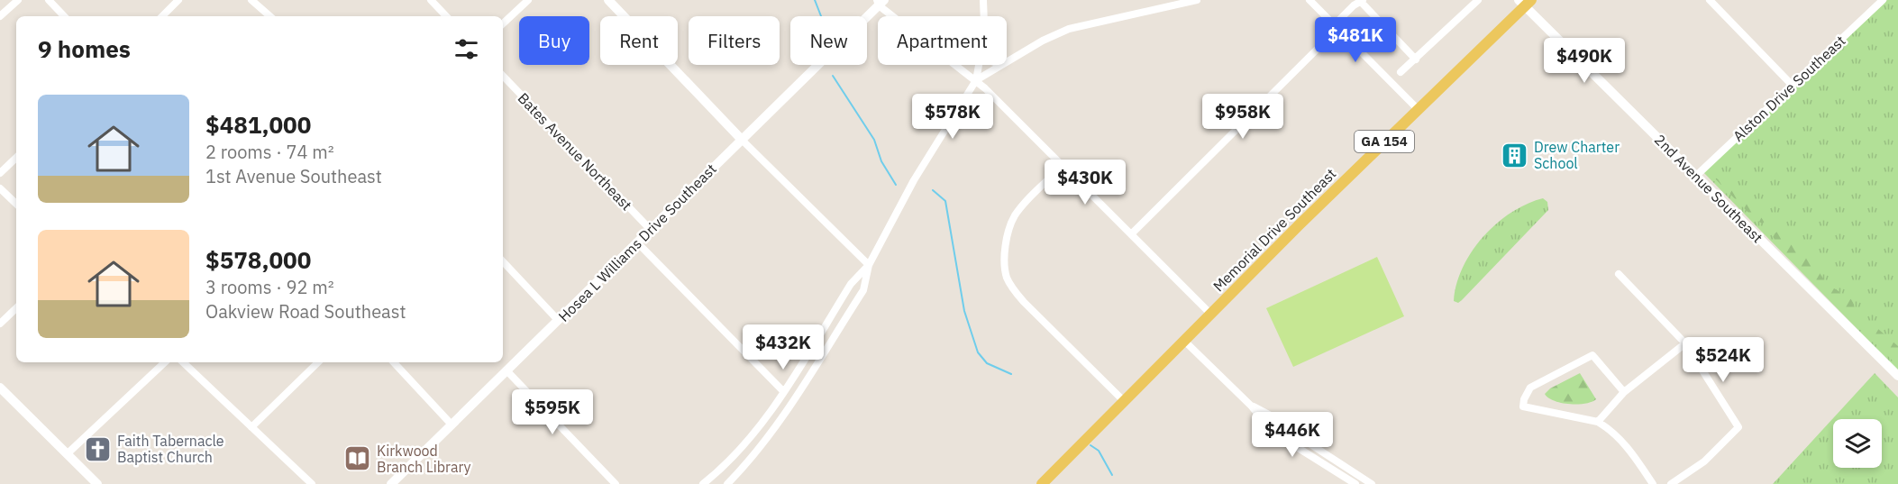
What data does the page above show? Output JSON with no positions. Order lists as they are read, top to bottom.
{
  "streets": {
    "main road": ["GA 154", "Memorial Drive Southeast"],
    "street": [
      "Alston Drive Southeast",
      "Bates Avenue Northeast",
      "2nd Avenue Southeast",
      "Hosea L Williams Drive Southeast"
    ]
  },
  "crossings": [
    ["Alston Drive Southeast", "2nd Avenue Southeast"],
    ["Bates Avenue Northeast", "Hosea L Williams Drive Southeast"],
    ["2nd Avenue Southeast", "Memorial Drive Southeast"]
  ],
  "places": {
    "building": ["Drew Charter School"],
    "church": ["Faith Tabernacle Baptist Church"],
    "library": ["Kirkwood Branch Library"]
  },
  "page": {
    "chip": [
      "Buy",
      "Rent",
      "Filters",
      "New",
      "Apartment"
    ],
    "heading": "9 homes",
    "price": [
      "$481K",
      "$490K",
      "$578K",
      "$958K",
      "$430K",
      "$432K",
      "$524K",
      "$595K",
      "$446K"
    ],
    "list": [
      {
        "name": "$481,000",
        "note": "2 rooms · 74 m² · 1st Avenue Southeast"
      },
      {
        "name": "$578,000",
        "note": "3 rooms · 92 m² · Oakview Road Southeast"
      }
    ]
  }
}
